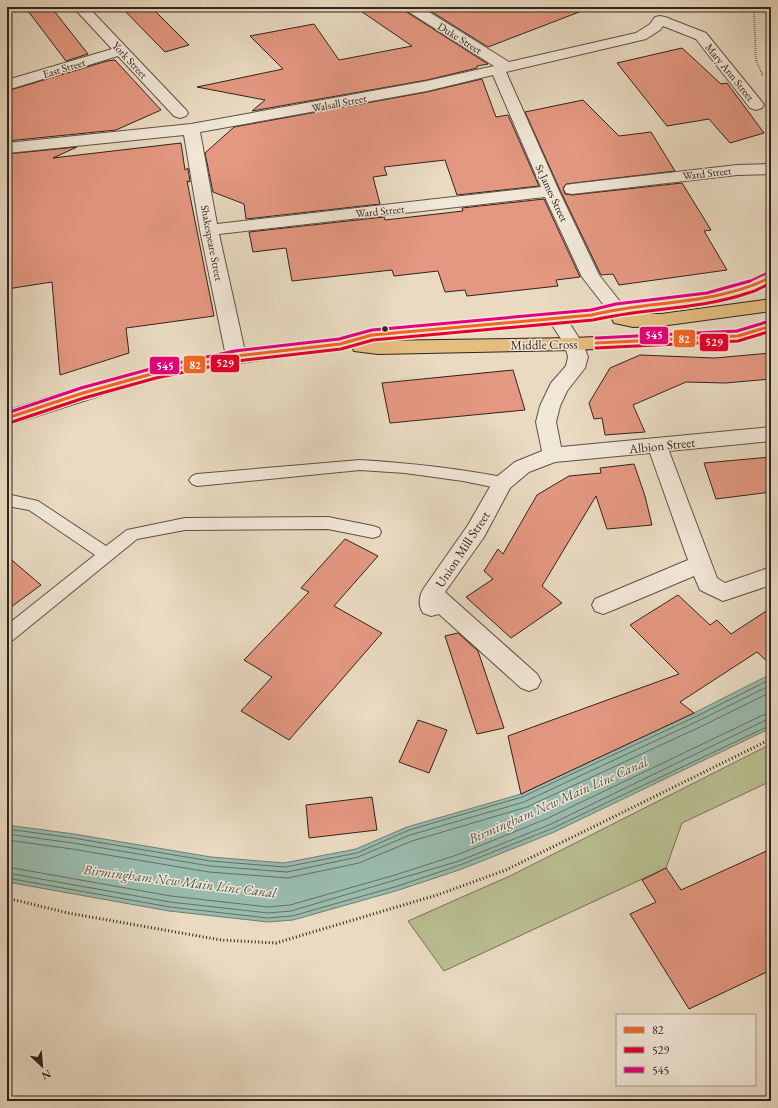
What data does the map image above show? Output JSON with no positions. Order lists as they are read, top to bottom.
{
  "streets": {
    "highway": ["Middle Cross"],
    "street": [
      "Duke Street",
      "York Street",
      "East Street",
      "Mary Ann Street",
      "Walsall Street",
      "Ward Street",
      "St James Street",
      "Shakespeare Street",
      "Albion Street",
      "Union Mill Street"
    ]
  },
  "crossings": [
    ["Duke Street", "Walsall Street"],
    ["Duke Street", "St James Street"],
    ["York Street", "East Street"],
    ["Mary Ann Street", "Walsall Street"],
    ["Walsall Street", "St James Street"],
    ["Walsall Street", "Shakespeare Street"],
    ["Ward Street", "St James Street"],
    ["Ward Street", "Shakespeare Street"],
    ["Albion Street", "Union Mill Street"]
  ],
  "water": ["Birmingham New Main Line Canal"],
  "lines": ["transit line 545", "transit line 82", "transit line 529"],
  "legend": ["82", "529", "545"],
  "north": "bottom right"
}
